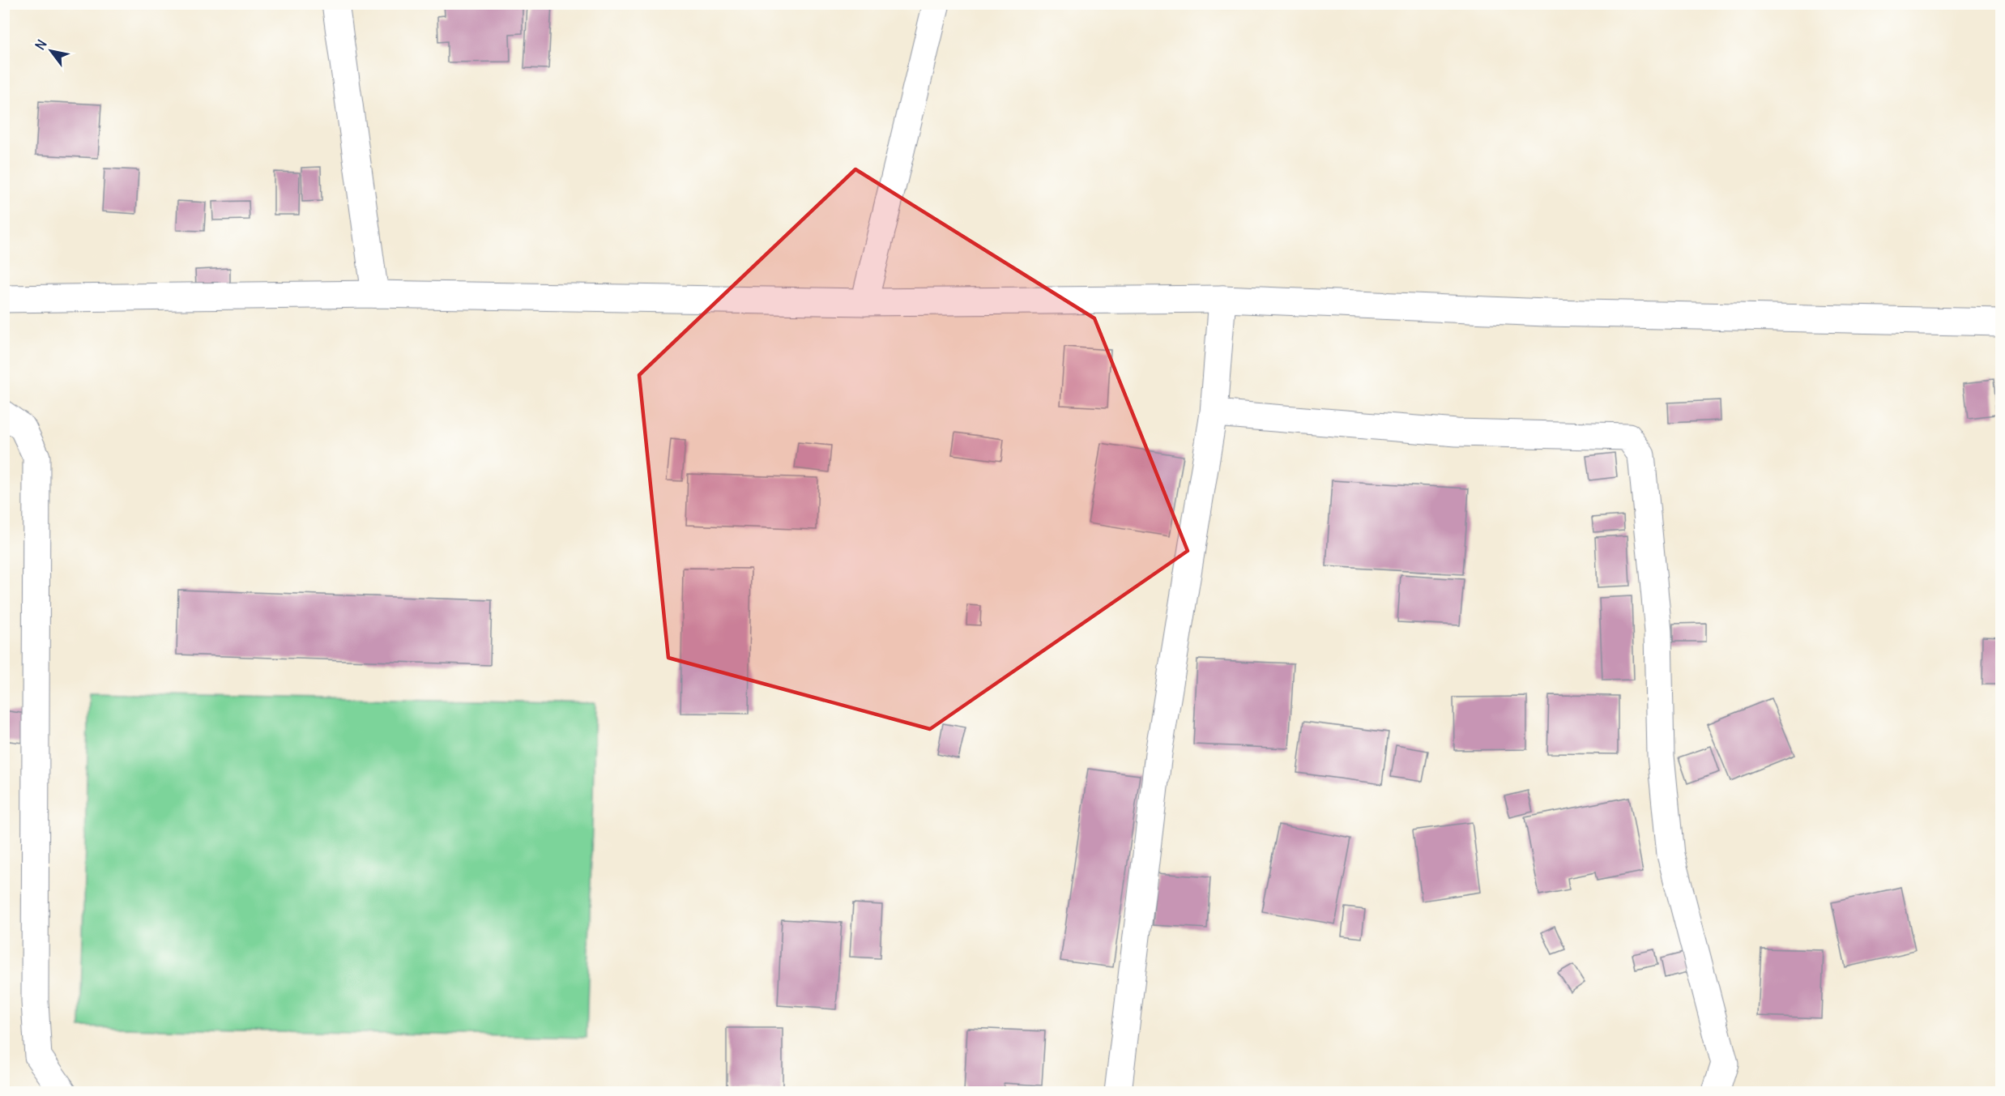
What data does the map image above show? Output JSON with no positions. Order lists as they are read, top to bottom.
{
  "north": "top left"
}
